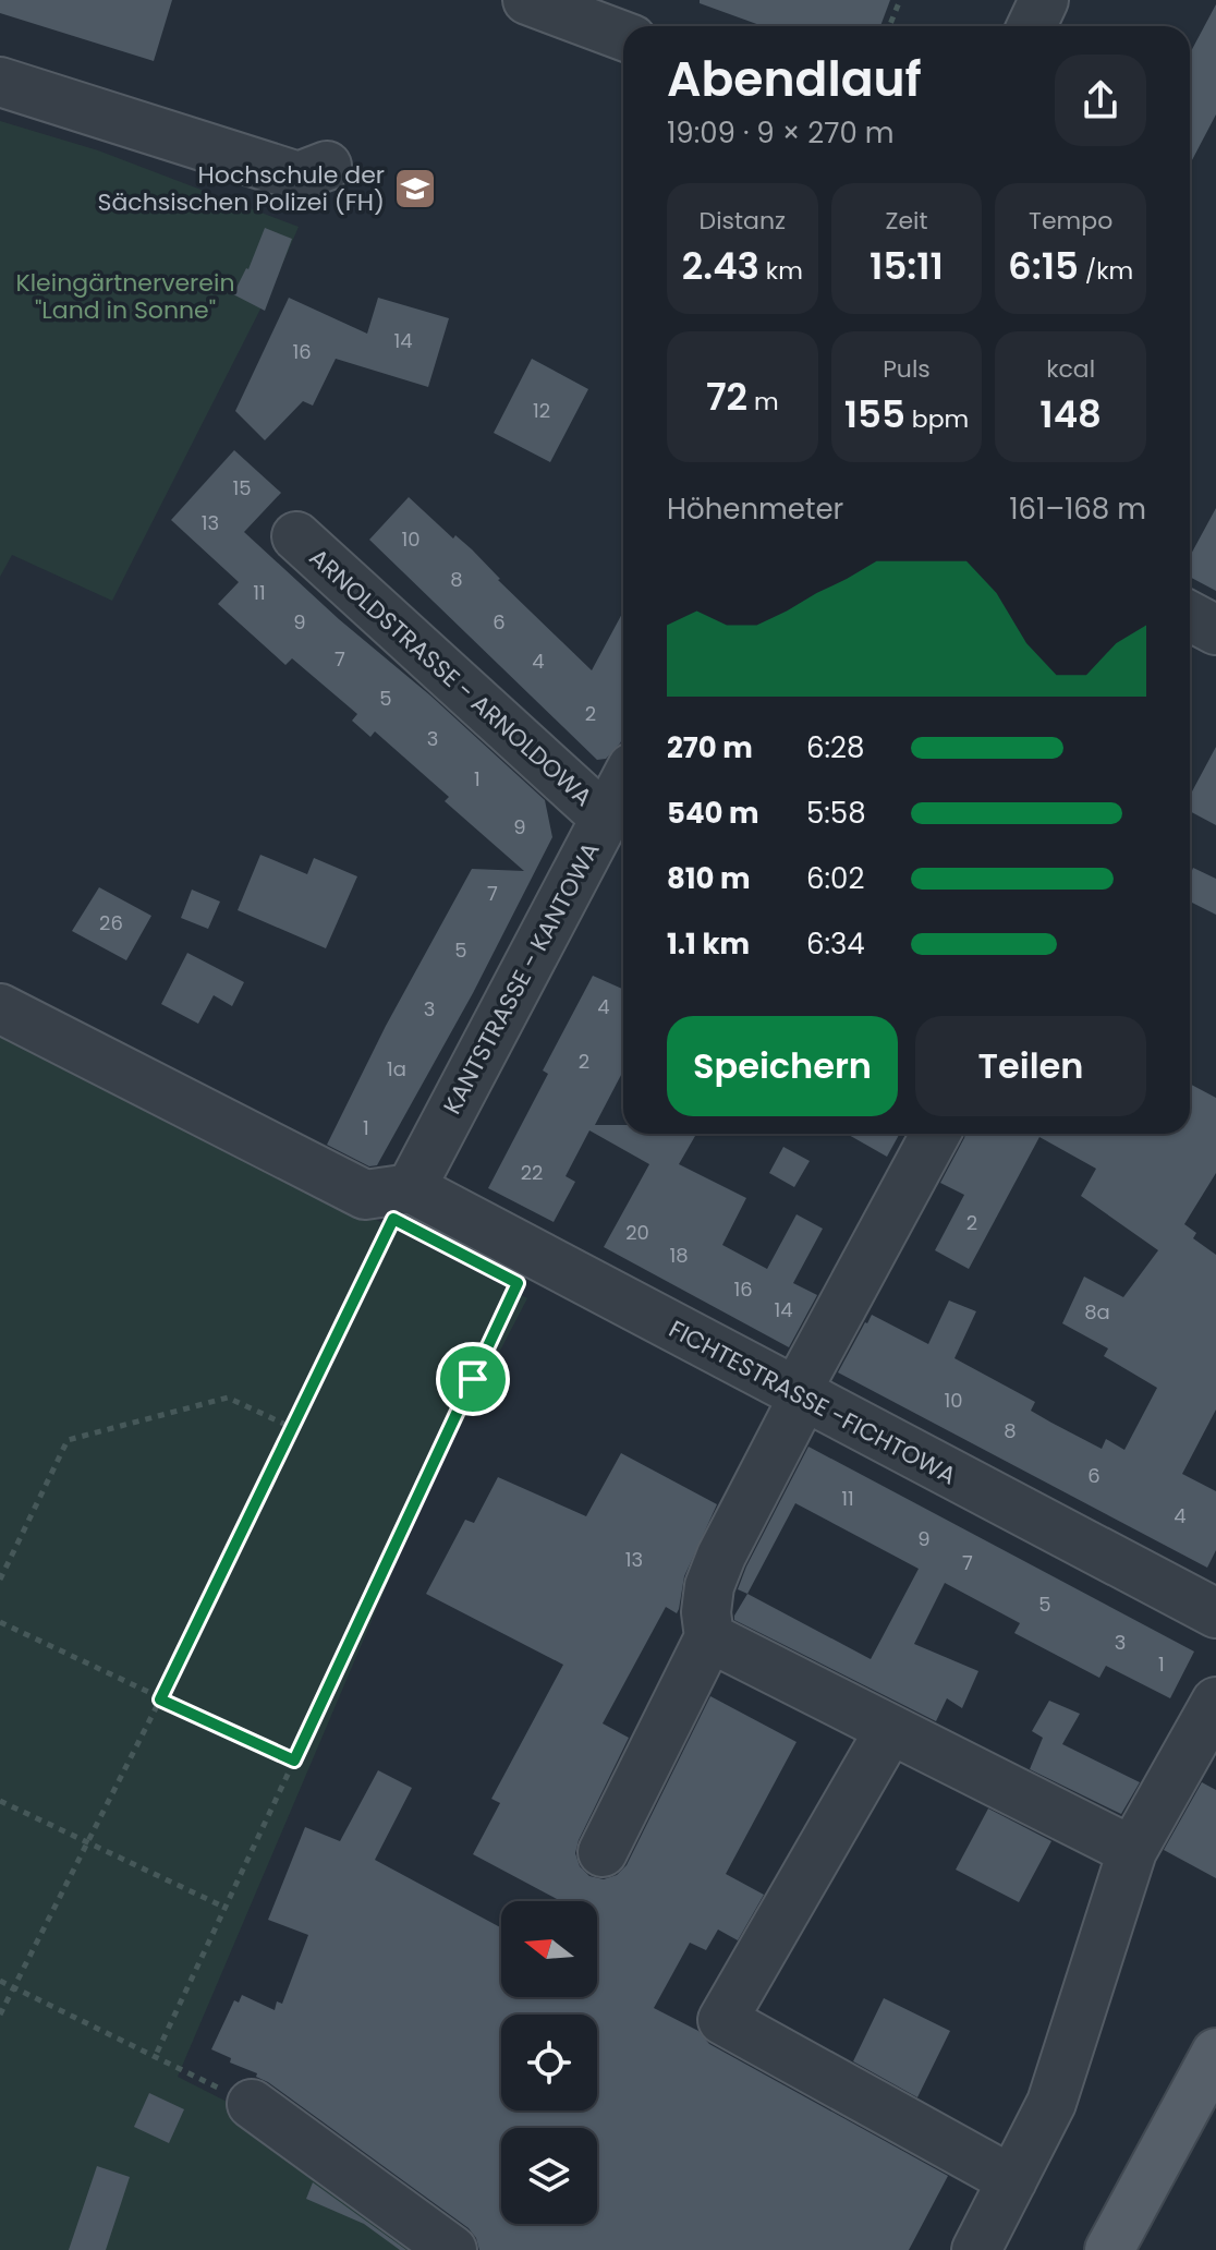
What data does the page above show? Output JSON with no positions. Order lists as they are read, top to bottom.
{
  "streets": {
    "street": ["ARNOLDSTRASSE - ARNOLDOWA", "KANTSTRASSE - KANTOWA", "FICHTESTRASSE -FICHTOWA"]
  },
  "crossings": [
    ["ARNOLDSTRASSE - ARNOLDOWA", "KANTSTRASSE - KANTOWA"],
    ["KANTSTRASSE - KANTOWA", "FICHTESTRASSE -FICHTOWA"]
  ],
  "parks": ["Kleingärtnerverein \"Land in Sonne\""],
  "places": {
    "school or university": ["Hochschule der Sächsischen Polizei (FH)"]
  },
  "house_numbers": [
    "14",
    "16",
    "12",
    "15",
    "13",
    "10",
    "8",
    "11",
    "9",
    "6",
    "7",
    "4",
    "5",
    "2",
    "3",
    "1",
    "9",
    "7",
    "26",
    "5",
    "4",
    "3",
    "2",
    "1a",
    "1",
    "22",
    "2",
    "20",
    "18",
    "16",
    "14",
    "8a",
    "10",
    "8",
    "6",
    "11",
    "4",
    "9",
    "13",
    "7",
    "5",
    "3",
    "1"
  ],
  "north": "left",
  "page": {
    "heading": ["Abendlauf", "19:09 · 9 × 270 m"],
    "stats": [
      ["Distanz", "2.43 km"],
      ["Zeit", "15:11"],
      ["Tempo", "6:15 /km"],
      ["72 m"],
      ["Puls", "155 bpm"],
      ["kcal", "148"]
    ],
    "chart": ["Höhenmeter", "161–168 m"],
    "list": [
      {
        "name": "270 m",
        "note": "6:28"
      },
      {
        "name": "540 m",
        "note": "5:58"
      },
      {
        "name": "810 m",
        "note": "6:02"
      },
      {
        "name": "1.1 km",
        "note": "6:34"
      }
    ],
    "buttons": ["Speichern", "Teilen"]
  }
}
